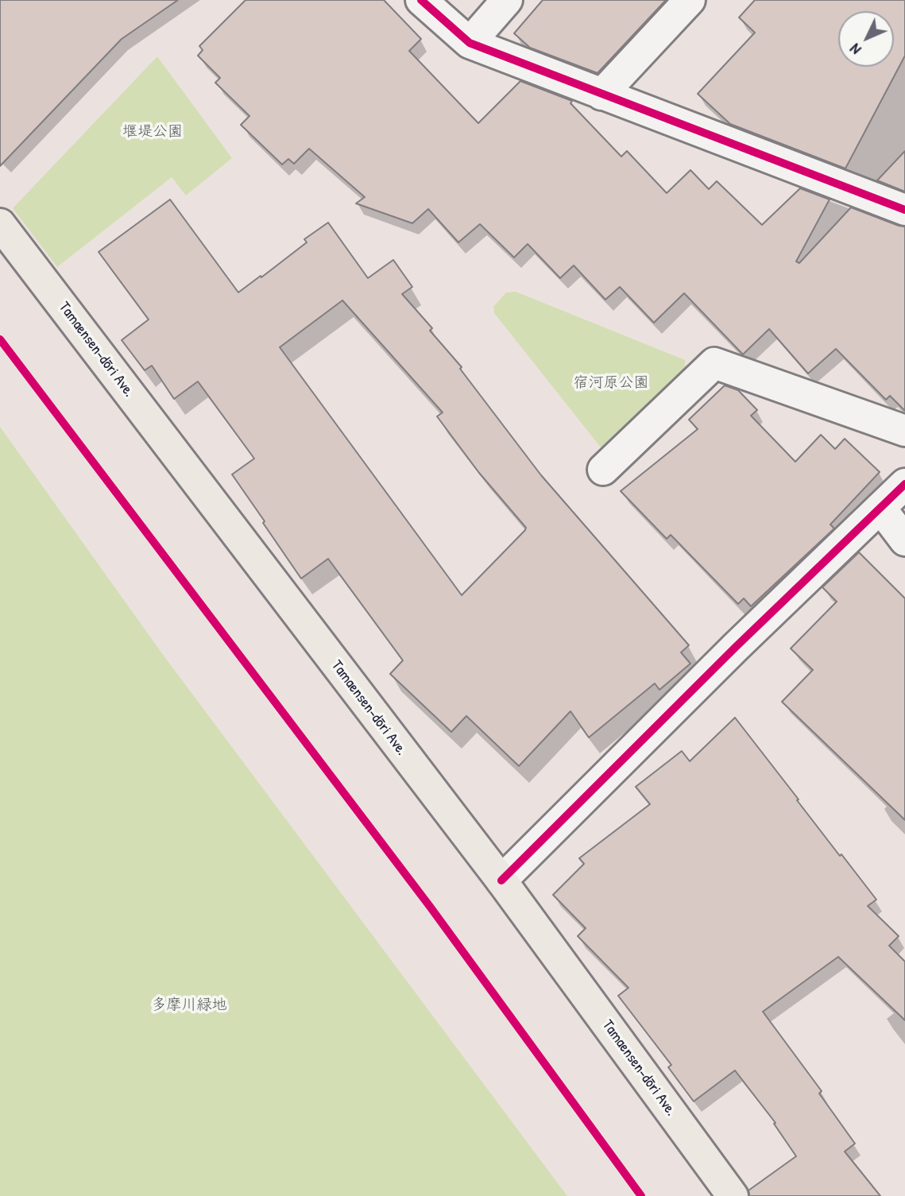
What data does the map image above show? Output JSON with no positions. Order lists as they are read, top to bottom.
{
  "streets": {
    "main road": ["Tamaensen-dōri Ave."]
  },
  "parks": ["堰堤公園", "宿河原公園", "多摩川緑地"],
  "north": "bottom left"
}
